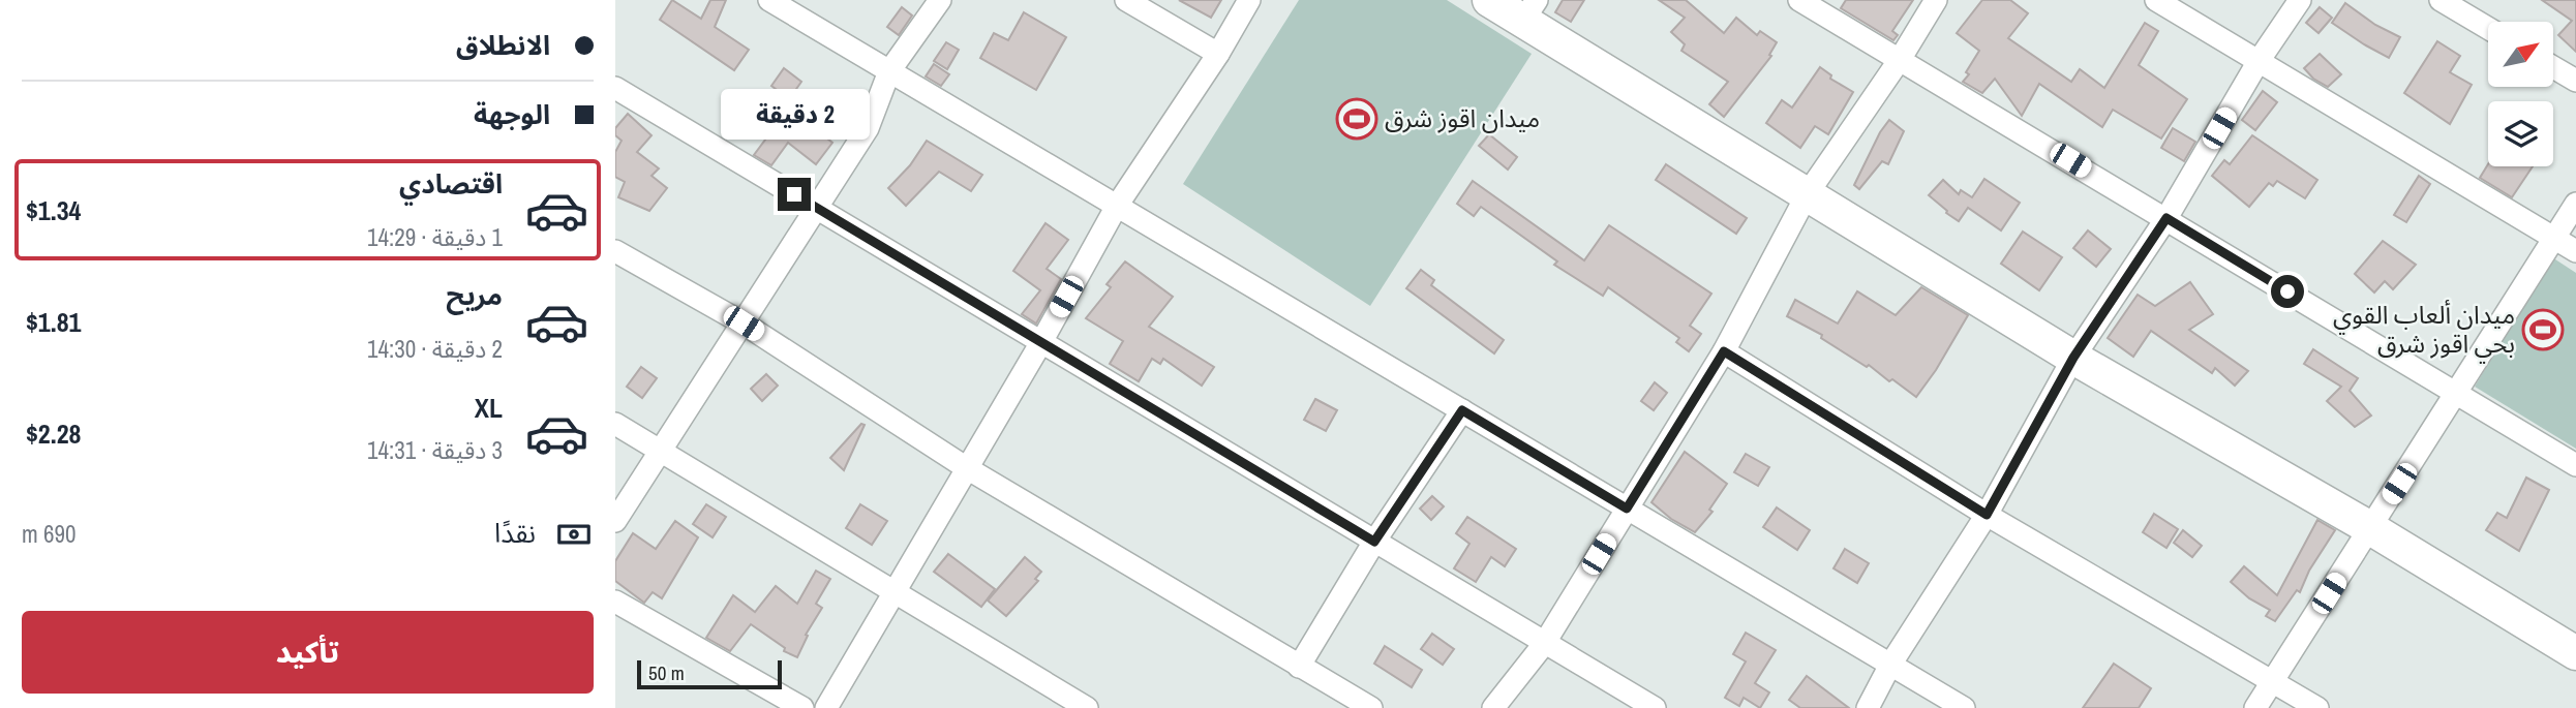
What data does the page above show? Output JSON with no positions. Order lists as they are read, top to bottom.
{
  "places": {
    "sports": ["ميدان اقوز شرق", "ميدان ألعاب القوي بحي اقوز شرق"]
  },
  "scale_bar": "50 m",
  "north": "top right",
  "page": {
    "banner": ["الانطلاق", "الوجهة"],
    "bubble": "2 دقيقة",
    "list": [
      {
        "name": "اقتصادي",
        "note": "1 دقيقة · 14:29",
        "value": "$1.34"
      },
      {
        "name": "مريح",
        "note": "2 دقيقة · 14:30",
        "value": "$1.81"
      },
      {
        "name": "XL",
        "note": "3 دقيقة · 14:31",
        "value": "$2.28"
      }
    ],
    "pay": ["نقدًا", "690 m"],
    "buttons": "تأكيد",
    "scale": "50 m"
  }
}
